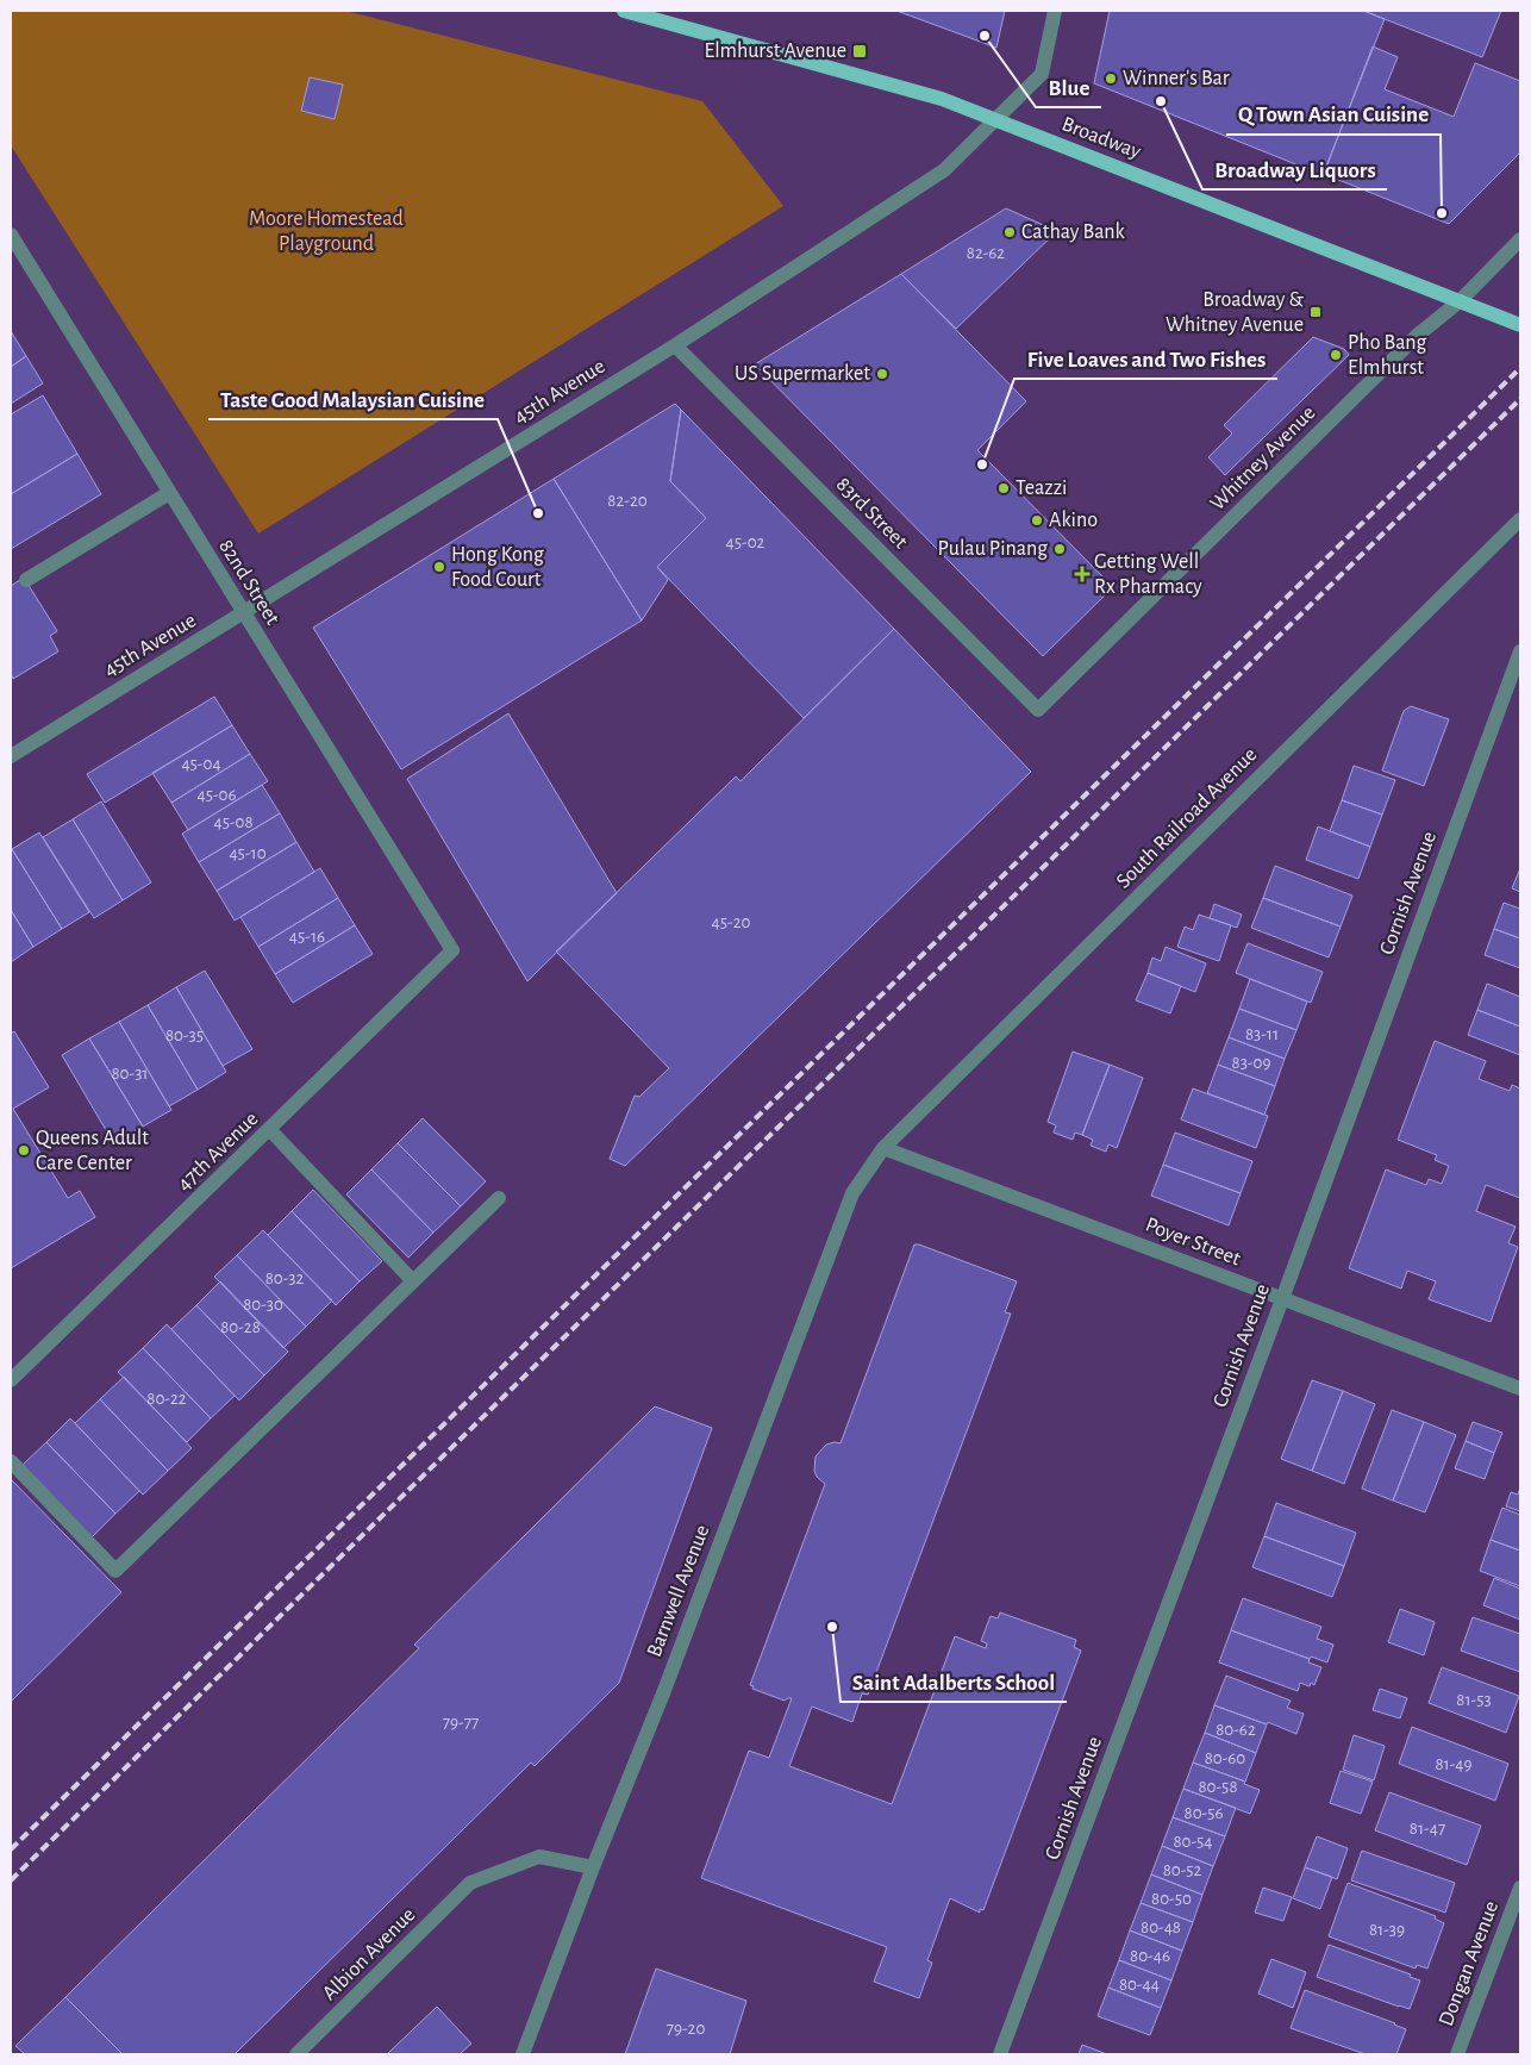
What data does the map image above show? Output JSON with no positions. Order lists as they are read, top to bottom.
{
  "streets": {
    "main road": ["Broadway"],
    "street": [
      "45th Avenue",
      "Whitney Avenue",
      "83rd Street",
      "82nd Street",
      "South Railroad Avenue",
      "Cornish Avenue",
      "47th Avenue",
      "Poyer Street",
      "Barnwell Avenue",
      "Albion Avenue",
      "Dongan Avenue"
    ]
  },
  "crossings": [
    ["Broadway", "45th Avenue"],
    ["Broadway", "Whitney Avenue"],
    ["45th Avenue", "83rd Street"],
    ["45th Avenue", "82nd Street"],
    ["Whitney Avenue", "83rd Street"],
    ["82nd Street", "47th Avenue"],
    ["South Railroad Avenue", "Poyer Street"],
    ["South Railroad Avenue", "Barnwell Avenue"],
    ["Cornish Avenue", "Poyer Street"],
    ["Poyer Street", "Barnwell Avenue"],
    ["Barnwell Avenue", "Albion Avenue"]
  ],
  "parks": ["Moore Homestead Playground"],
  "places": {
    "other": [
      "Blue",
      "Winner's Bar",
      "Broadway Liquors",
      "Q Town Asian Cuisine",
      "Cathay Bank",
      "Pho Bang Elmhurst",
      "US Supermarket",
      "Five Loaves and Two Fishes",
      "Teazzi",
      "Taste Good Malaysian Cuisine",
      "Akino",
      "Pulau Pinang",
      "Hong Kong Food Court",
      "Queens Adult Care Center",
      "Saint Adalberts School"
    ],
    "transit": ["Elmhurst Avenue", "Broadway & Whitney Avenue"],
    "health": ["Getting Well Rx Pharmacy"]
  },
  "house_numbers": [
    "82-62",
    "82-20",
    "45-02",
    "45-04",
    "45-06",
    "45-08",
    "45-10",
    "45-20",
    "45-16",
    "83-11",
    "80-35",
    "83-09",
    "80-31",
    "80-32",
    "80-30",
    "80-28",
    "80-22",
    "81-53",
    "79-77",
    "80-62",
    "80-60",
    "81-49",
    "80-58",
    "80-56",
    "81-47",
    "80-54",
    "80-52",
    "80-50",
    "80-48",
    "81-39",
    "80-46",
    "80-44",
    "79-20"
  ]
}
